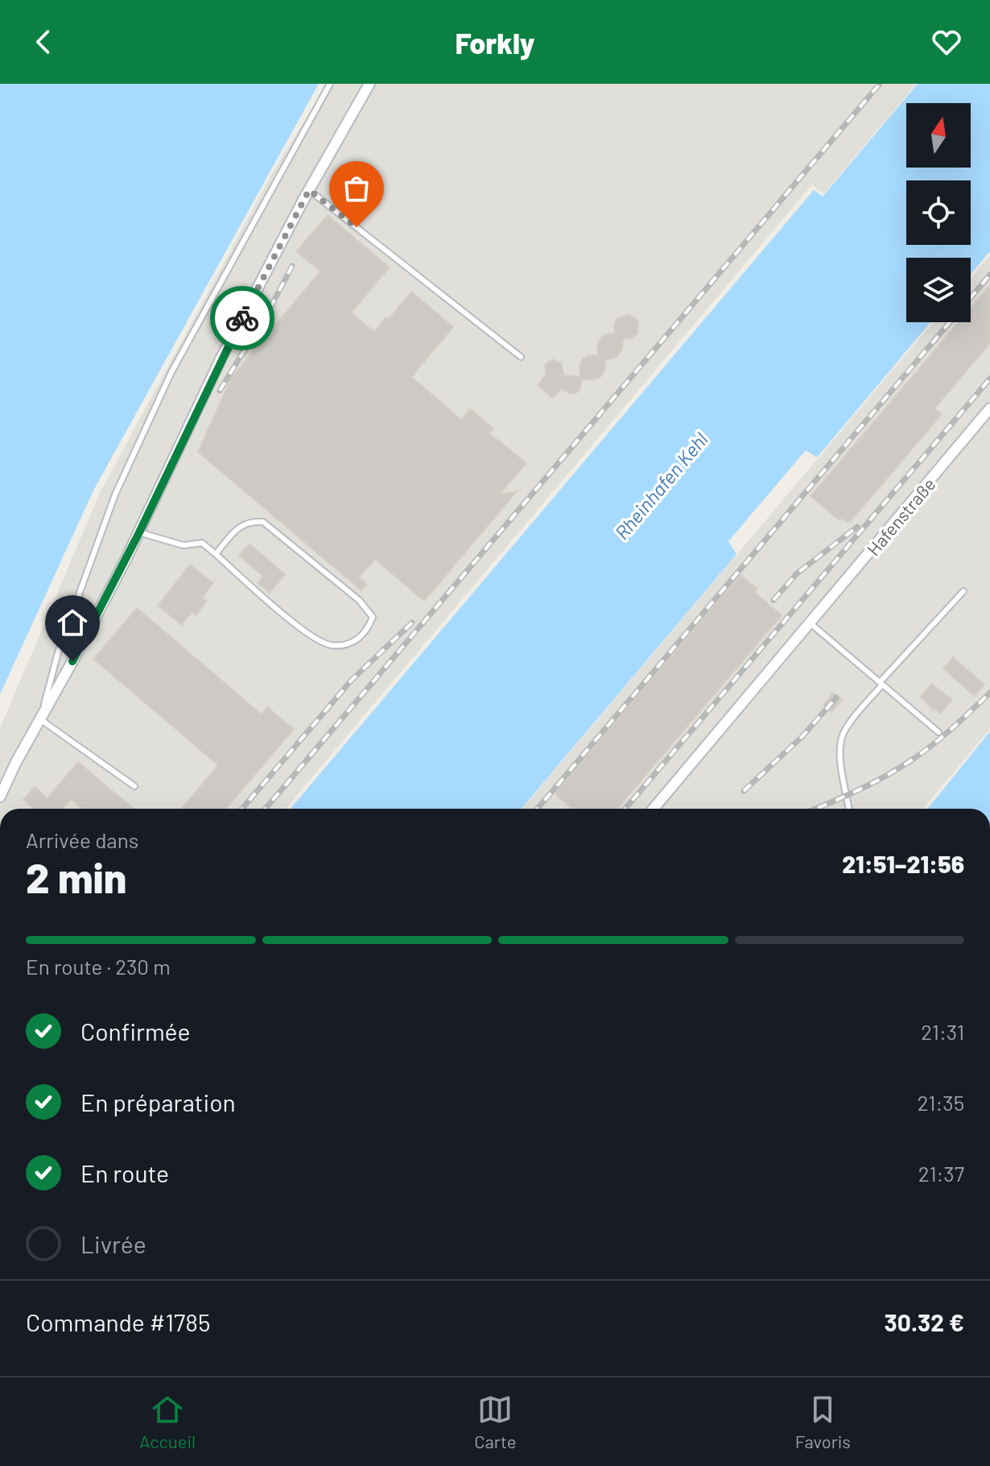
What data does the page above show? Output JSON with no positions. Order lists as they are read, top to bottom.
{
  "streets": {
    "street": ["Hafenstraße"]
  },
  "water": ["Rheinhafen Kehl"],
  "north": "top",
  "page": {
    "header": "Forkly",
    "heading": ["2 min", "Arrivée dans", "21:51–21:56"],
    "panel": ["Commande #1785", "30.32 €"],
    "bar": "En route · 230 m",
    "list": [
      ["Confirmée", "21:31"],
      ["En préparation", "21:35"],
      ["En route", "21:37"],
      "Livrée"
    ],
    "tabs": ["Accueil", "Carte", "Favoris"]
  }
}
